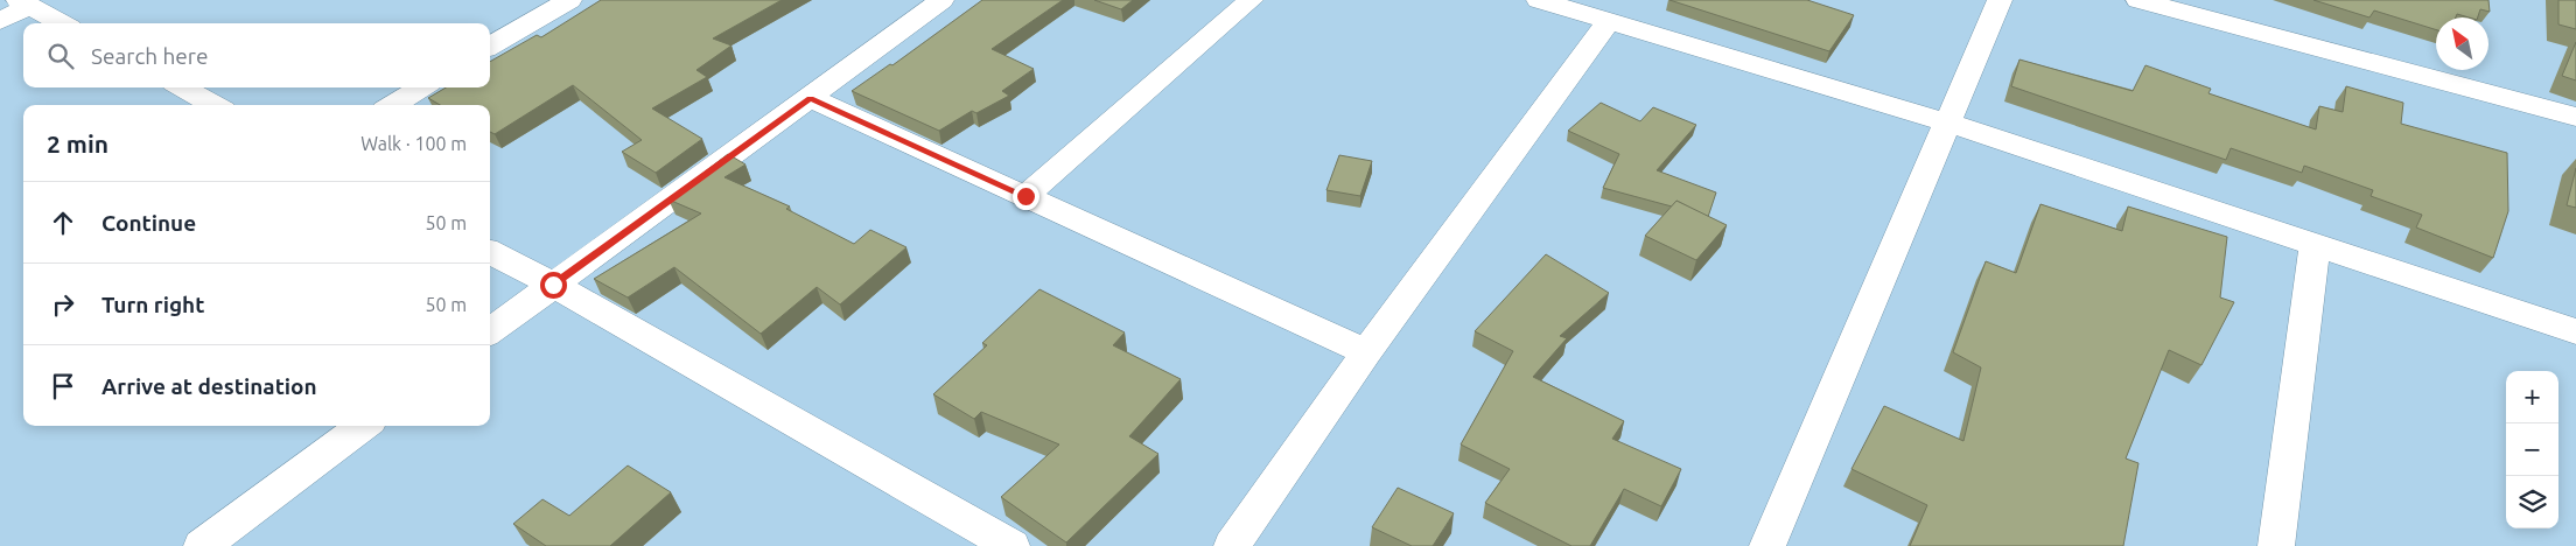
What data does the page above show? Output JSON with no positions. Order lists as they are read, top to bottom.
{
  "north": "top left",
  "page": {
    "search": "Search here",
    "heading": ["2 min", "Walk · 100 m"],
    "list": [
      ["Continue", "50 m"],
      ["Turn right", "50 m"],
      "Arrive at destination"
    ],
    "map_buttons": ["+", "−"]
  }
}
